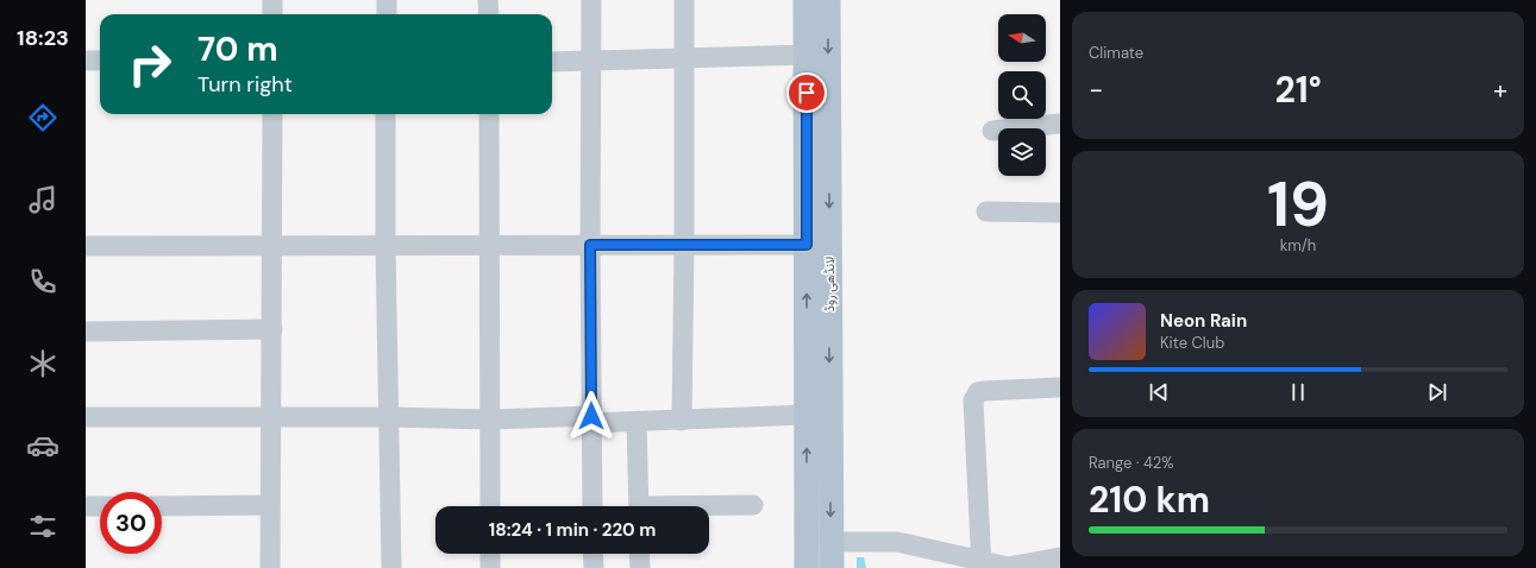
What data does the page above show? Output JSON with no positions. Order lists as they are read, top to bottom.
{
  "streets": {
    "main road": ["لانڈھی روڈ"]
  },
  "north": "left",
  "page": {
    "tabs": "18:23",
    "tile": [
      "Climate",
      ["19", "km/h"],
      ["Range · 42%", "210 km"]
    ],
    "turn": ["70 m", "Turn right"],
    "heat": ["−", "21°", "+"],
    "song": ["Neon Rain", "Kite Club"],
    "limit": "30",
    "trip": "18:24 · 1 min · 220 m"
  }
}
